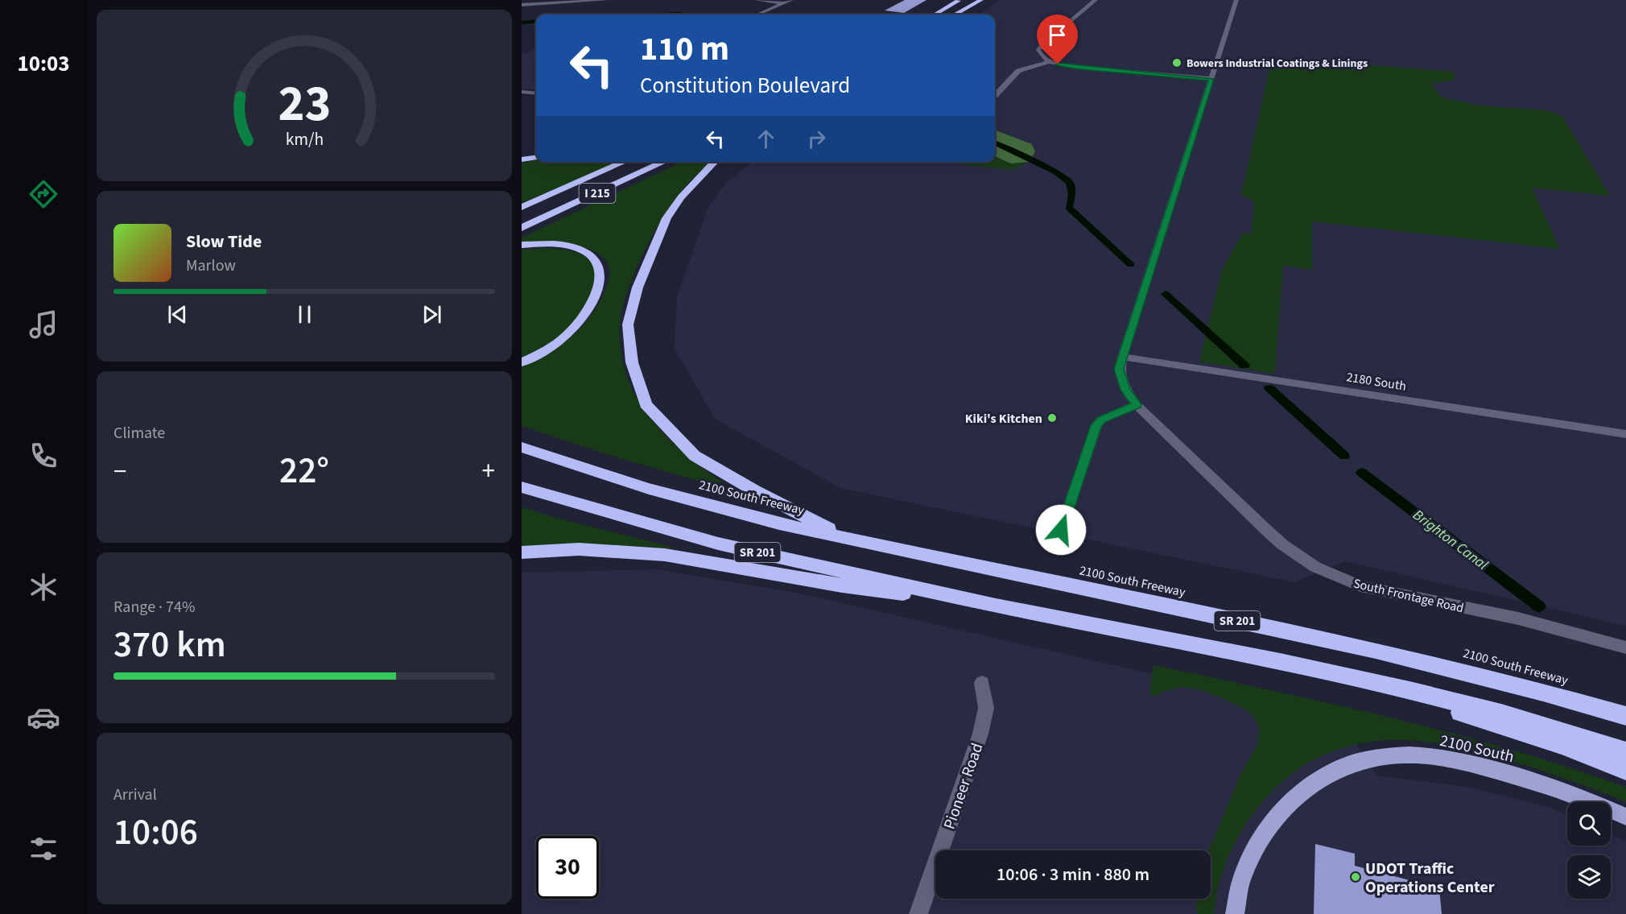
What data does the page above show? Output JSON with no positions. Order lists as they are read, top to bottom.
{
  "streets": {
    "highway": ["I 215", "2100 South Freeway", "SR 201"],
    "main road": ["2100 South"],
    "street": ["2180 South", "South Frontage Road", "Pioneer Road"]
  },
  "crossings": [
    ["2180 South", "South Frontage Road"]
  ],
  "water": ["Brighton Canal"],
  "places": ["Bowers Industrial Coatings & Linings", "Kiki's Kitchen", "UDOT Traffic Operations Center"],
  "page": {
    "tabs": "10:03",
    "turn": ["110 m", "Constitution Boulevard"],
    "song": ["Slow Tide", "Marlow"],
    "tile": [
      "Climate",
      ["Range · 74%", "370 km"],
      ["Arrival", "10:06"]
    ],
    "heat": ["−", "22°", "+"],
    "limit": "30",
    "trip": "10:06 · 3 min · 880 m",
    "gauge": ["23", "km/h"]
  }
}
